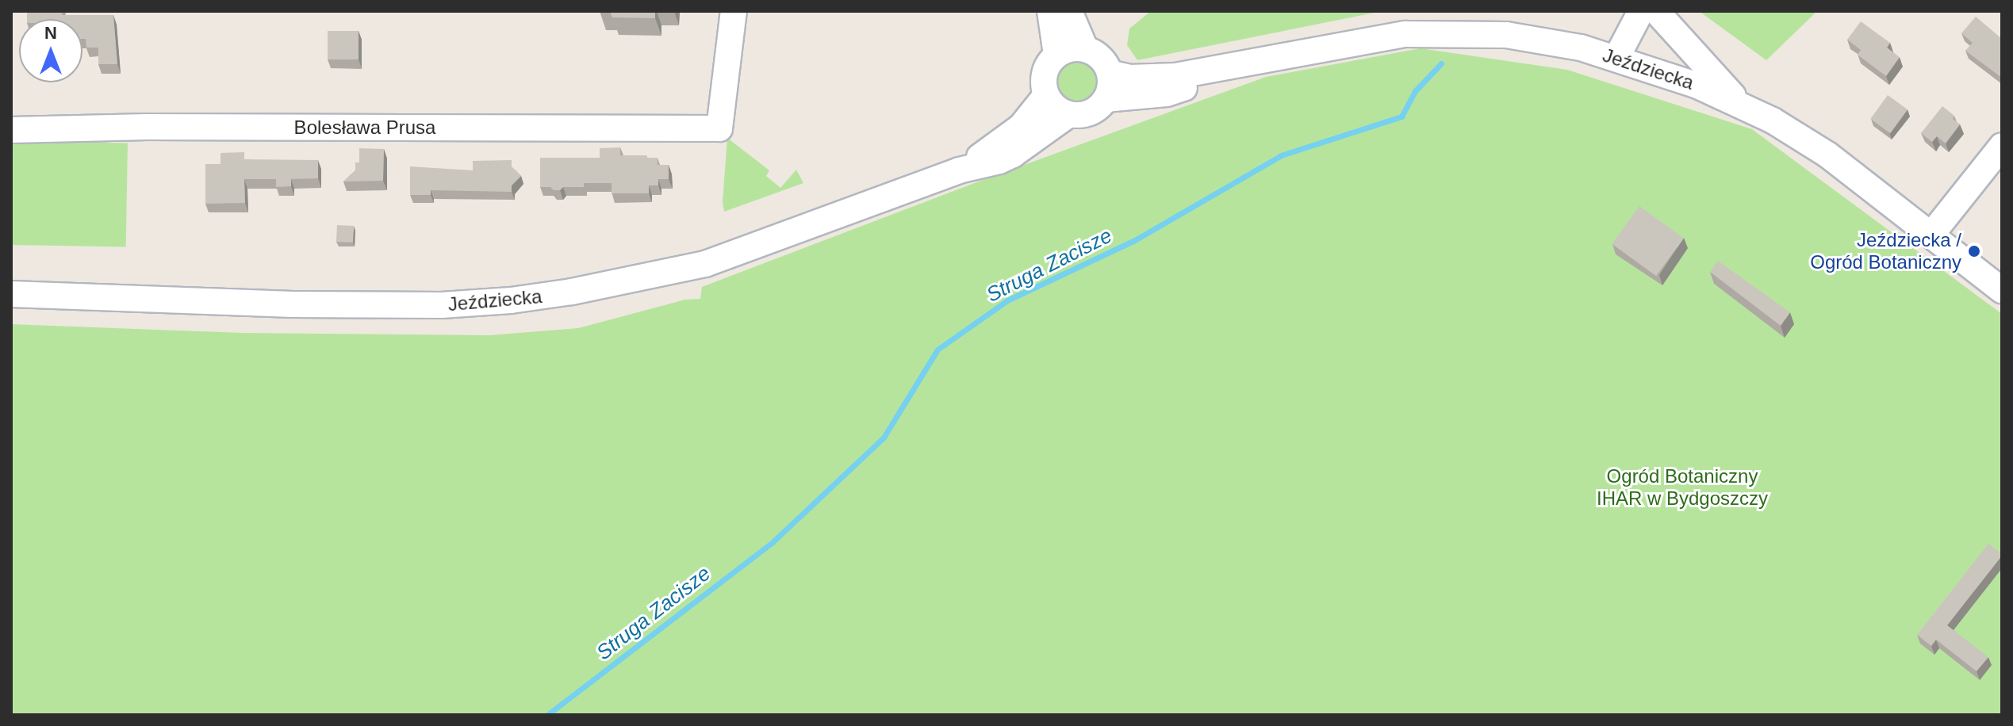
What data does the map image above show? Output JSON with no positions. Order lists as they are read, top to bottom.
{
  "streets": {
    "street": ["Jeździecka", "Bolesława Prusa"]
  },
  "water": ["Struga Zacisze"],
  "parks": ["Ogród Botaniczny IHAR w Bydgoszczy"],
  "places": ["Jeździecka / Ogród Botaniczny"],
  "north": "top"
}
